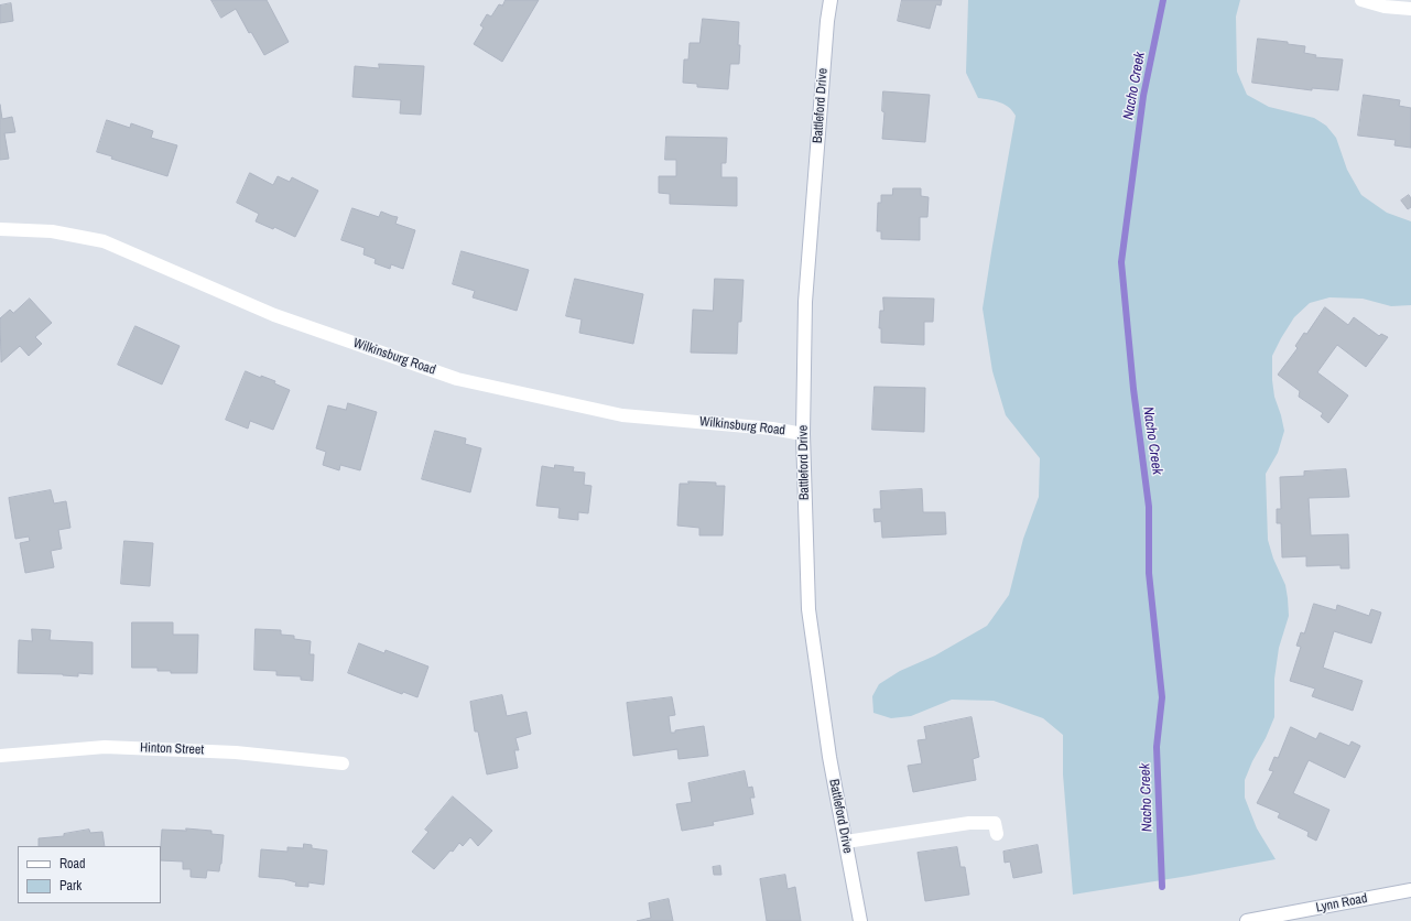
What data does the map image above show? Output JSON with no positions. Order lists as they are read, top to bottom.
{
  "streets": {
    "street": [
      "Battleford Drive",
      "Wilkinsburg Road",
      "Hinton Street",
      "Lynn Road"
    ]
  },
  "crossings": [
    ["Battleford Drive", "Wilkinsburg Road"]
  ],
  "water": ["Nacho Creek"],
  "legend": ["Road", "Park"]
}
